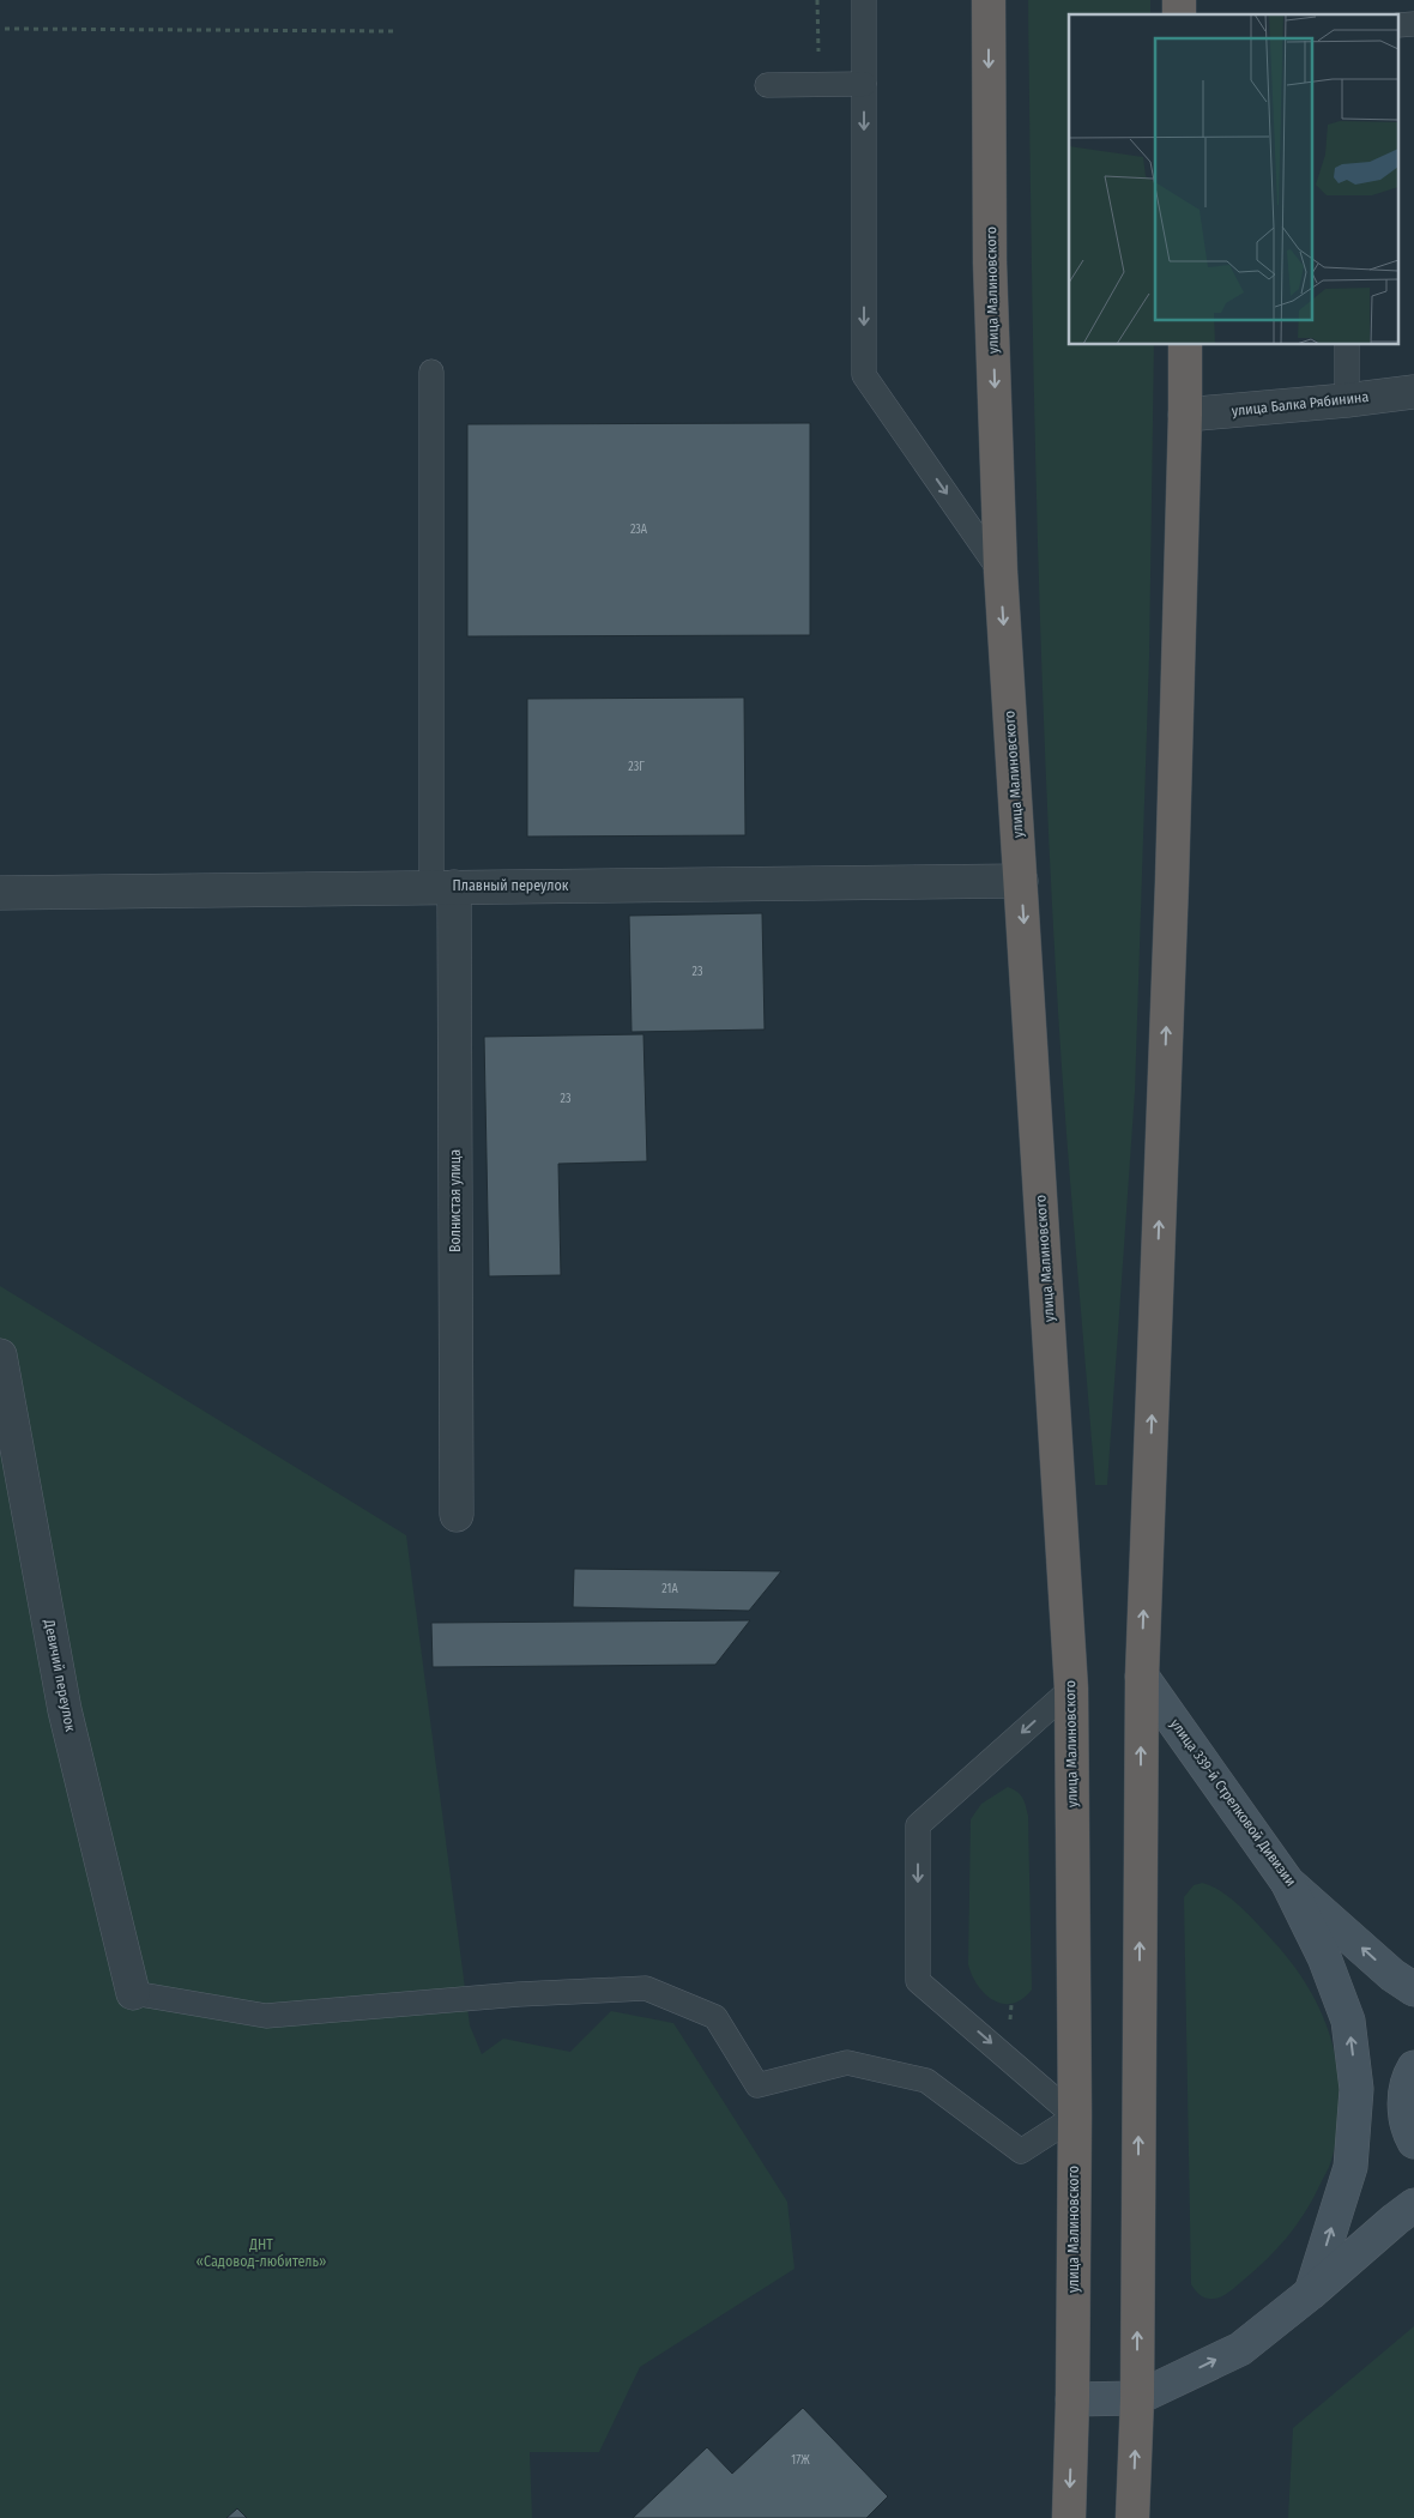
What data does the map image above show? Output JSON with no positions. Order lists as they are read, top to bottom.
{
  "streets": {
    "highway": ["улица Малиновского"],
    "main road": ["улица 339-й Стрелковой Дивизии"],
    "street": [
      "улица Балка Рябинина",
      "Плавный переулок",
      "Волнистая улица",
      "Девичий переулок"
    ]
  },
  "crossings": [
    ["улица Малиновского", "Плавный переулок"],
    ["Плавный переулок", "Волнистая улица"]
  ],
  "one_way": ["улица 339-й Стрелковой Дивизии"],
  "parks": ["ДНТ «Садовод-любитель»"],
  "house_numbers": [
    "23А",
    "23Г",
    "23",
    "23",
    "21А",
    "17Ж"
  ]
}
